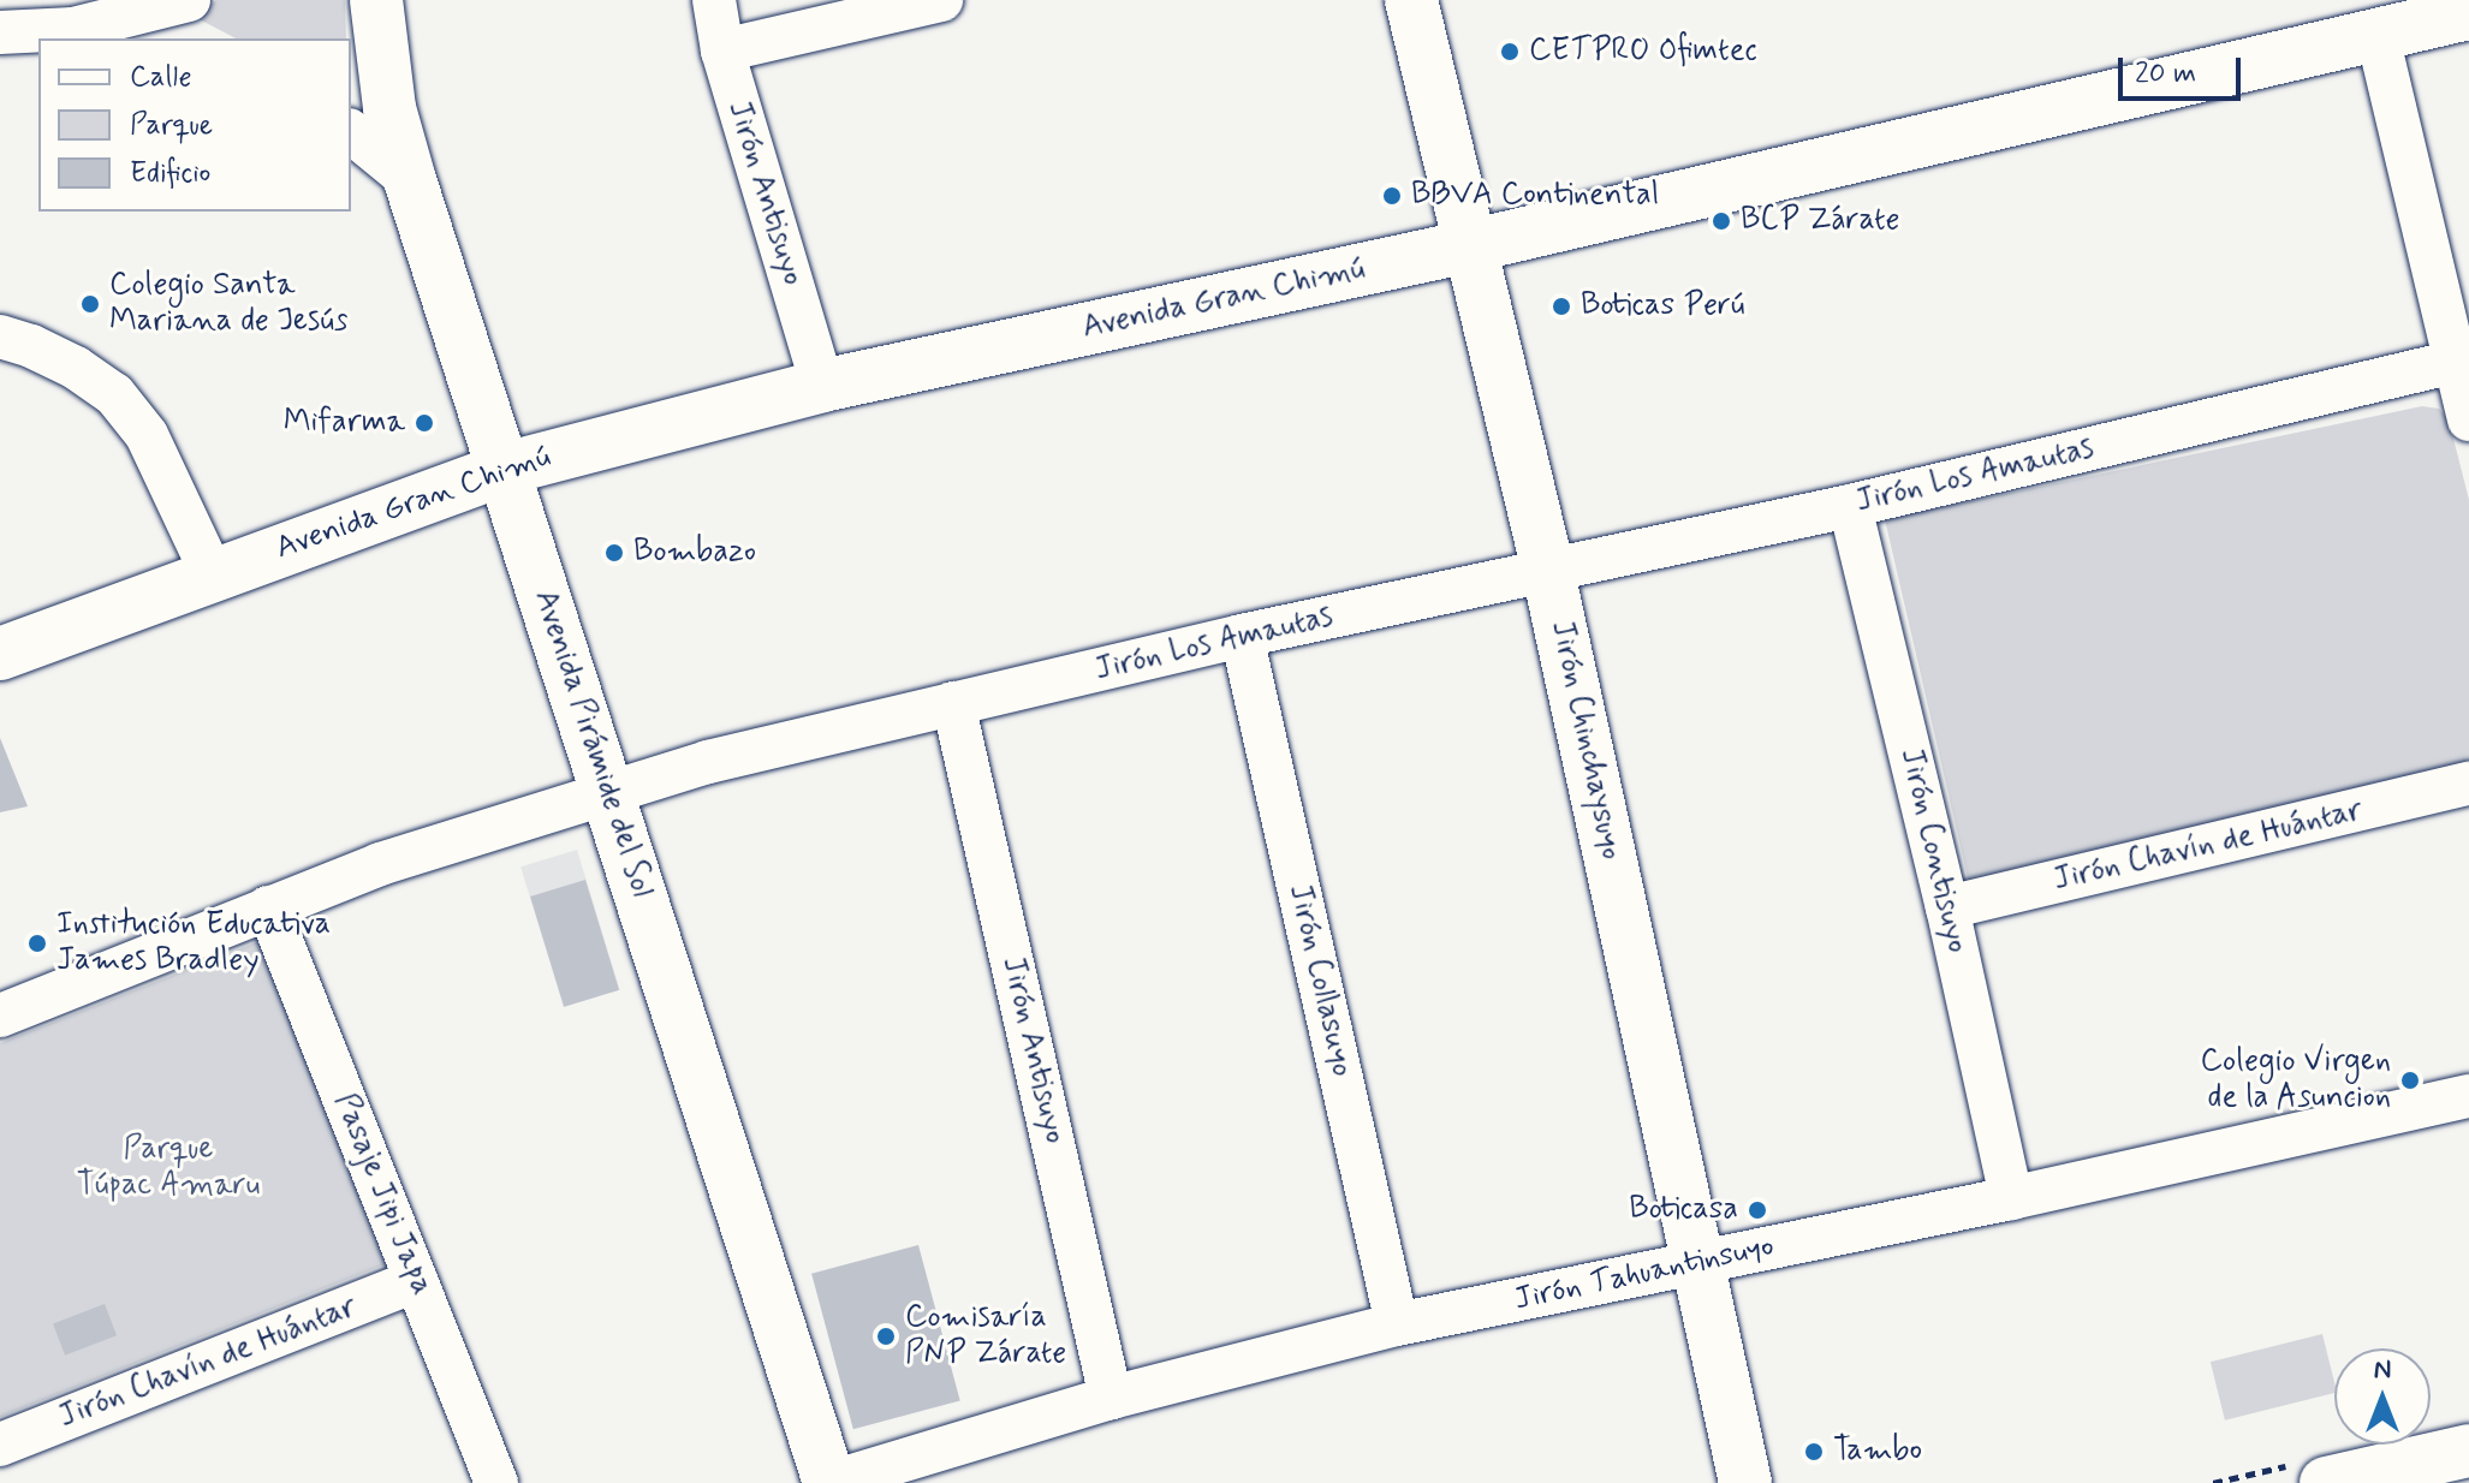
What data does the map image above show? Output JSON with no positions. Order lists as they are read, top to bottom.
{
  "streets": {
    "main road": ["Avenida Gran Chimú", "Jirón Chinchaysuyo", "Avenida Pirámide del Sol"],
    "street": [
      "Jirón Antisuyo",
      "Jirón Los Amautas",
      "Jirón Chavín de Huántar",
      "Jirón Contisuyo",
      "Jirón Collasuyo",
      "Pasaje Jipi Japa",
      "Jirón Tahuantinsuyo"
    ]
  },
  "crossings": [
    ["Jirón Antisuyo", "Avenida Gran Chimú"],
    ["Jirón Antisuyo", "Jirón Los Amautas"],
    ["Jirón Antisuyo", "Jirón Tahuantinsuyo"],
    ["Avenida Gran Chimú", "Jirón Chinchaysuyo"],
    ["Avenida Gran Chimú", "Avenida Pirámide del Sol"],
    ["Jirón Los Amautas", "Jirón Chinchaysuyo"],
    ["Jirón Los Amautas", "Avenida Pirámide del Sol"],
    ["Jirón Los Amautas", "Jirón Contisuyo"],
    ["Jirón Los Amautas", "Jirón Collasuyo"],
    ["Jirón Los Amautas", "Pasaje Jipi Japa"],
    ["Jirón Chinchaysuyo", "Jirón Tahuantinsuyo"],
    ["Avenida Pirámide del Sol", "Jirón Tahuantinsuyo"],
    ["Jirón Chavín de Huántar", "Jirón Contisuyo"],
    ["Jirón Chavín de Huántar", "Pasaje Jipi Japa"],
    ["Jirón Contisuyo", "Jirón Tahuantinsuyo"],
    ["Jirón Collasuyo", "Jirón Tahuantinsuyo"]
  ],
  "parks": ["Parque Túpac Amaru"],
  "places": [
    "CETPRO Ofimtec",
    "BBVA Continental",
    "BCP Zárate",
    "Colegio Santa Mariana de Jesús",
    "Boticas Perú",
    "Mifarma",
    "Bombazo",
    "Institución Educativa James Bradley",
    "Colegio Virgen de la Asuncion",
    "Boticasa",
    "Comisaría PNP Zárate",
    "Tambo"
  ],
  "legend": ["Calle", "Parque", "Edificio"],
  "scale_bar": "20 m",
  "north": "top"
}
